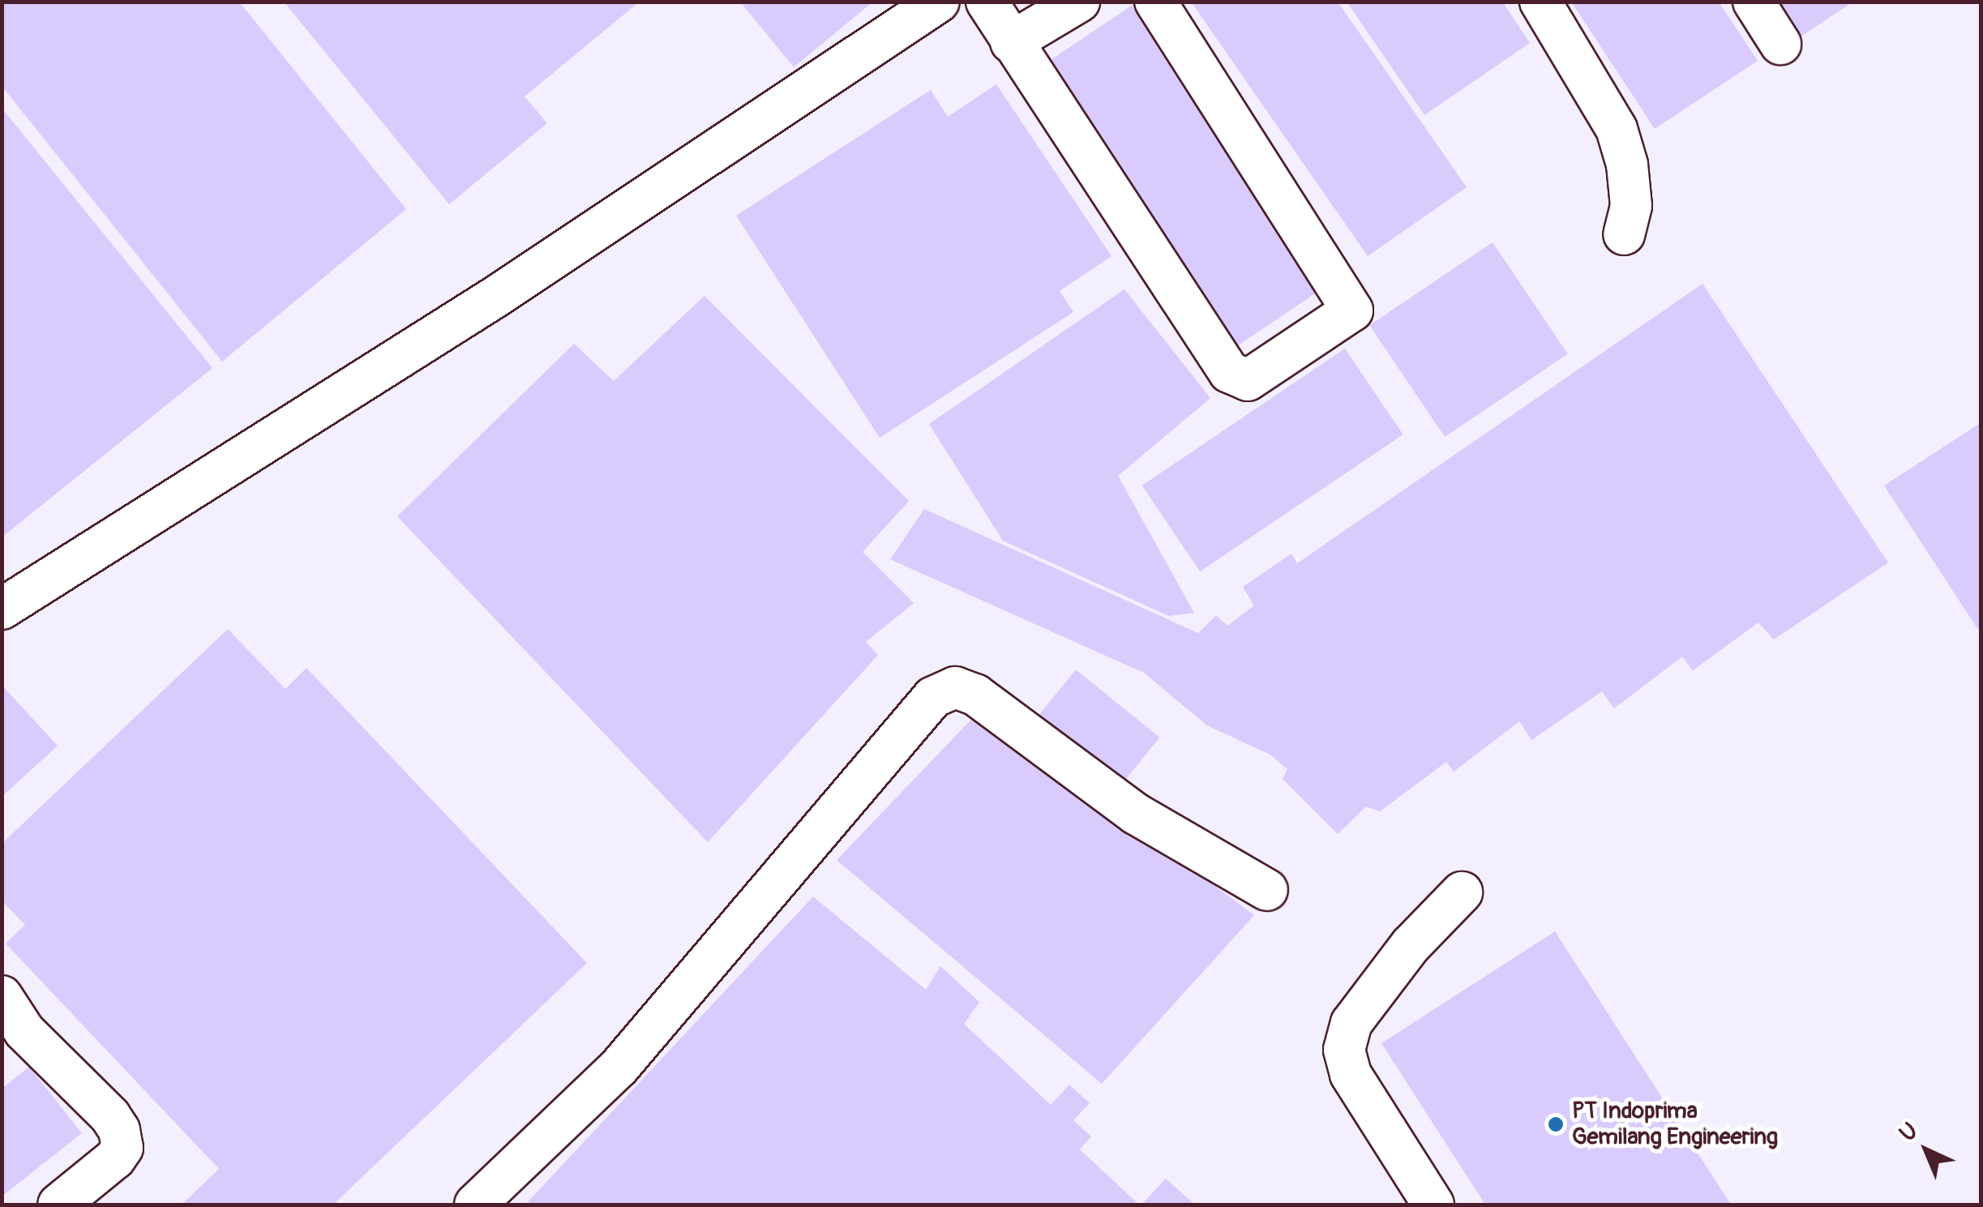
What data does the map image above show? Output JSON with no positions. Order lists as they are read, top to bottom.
{
  "places": ["PT Indoprima Gemilang Engineering"],
  "north": "top left"
}
